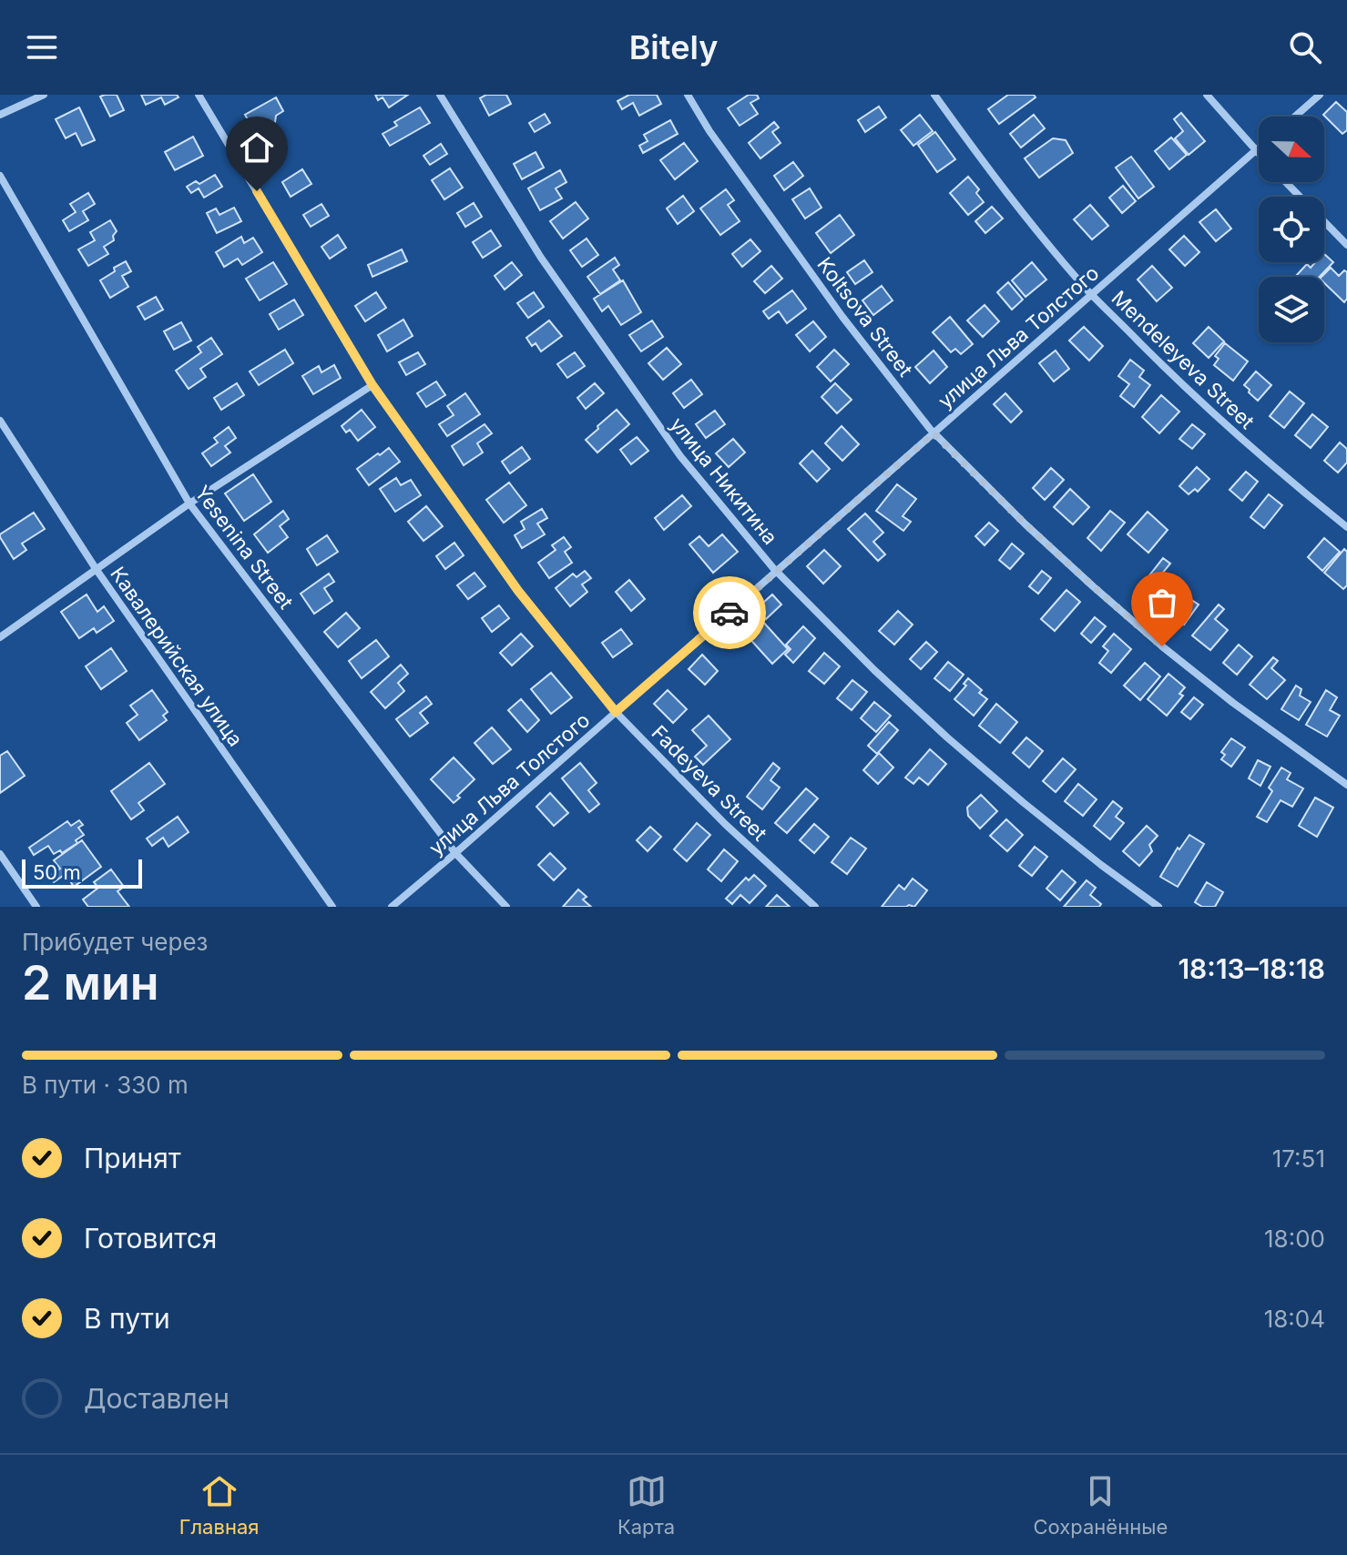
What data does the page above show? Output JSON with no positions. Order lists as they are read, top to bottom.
{
  "streets": {
    "street": [
      "Koltsova Street",
      "улица Льва Толстого",
      "Mendeleyeva Street",
      "улица Никитина",
      "Yesenina Street",
      "Кавалерийская улица",
      "Fadeyeva Street"
    ]
  },
  "crossings": [
    ["Koltsova Street", "улица Льва Толстого"],
    ["улица Льва Толстого", "Mendeleyeva Street"],
    ["улица Льва Толстого", "улица Никитина"],
    ["улица Льва Толстого", "Yesenina Street"],
    ["улица Льва Толстого", "Fadeyeva Street"]
  ],
  "scale_bar": "50 m",
  "north": "right",
  "page": {
    "header": "Bitely",
    "scale": "50 m",
    "heading": ["2 мин", "Прибудет через", "18:13–18:18"],
    "bar": "В пути · 330 m",
    "list": [
      ["Принят", "17:51"],
      ["Готовится", "18:00"],
      ["В пути", "18:04"],
      "Доставлен"
    ],
    "tabs": ["Главная", "Карта", "Сохранённые"]
  }
}
